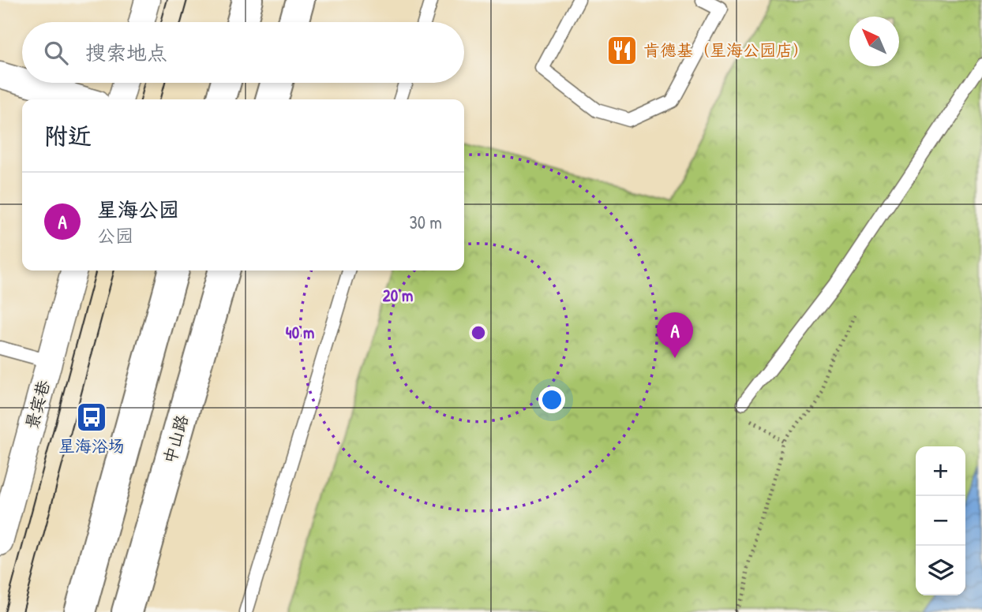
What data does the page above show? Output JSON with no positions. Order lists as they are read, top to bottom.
{
  "streets": {
    "highway": ["中山路"],
    "street": ["景宾巷"]
  },
  "places": {
    "restaurant": ["肯德基（星海公园店）"],
    "bus stop": ["星海浴场"]
  },
  "north": "top left",
  "page": {
    "search": "搜索地点",
    "heading": "附近",
    "list": [
      {
        "mark": "A",
        "name": "星海公园",
        "note": "公园",
        "value": "30 m"
      }
    ],
    "pins": "A",
    "map_buttons": ["+", "−"]
  },
  "rings": ["20 m", "40 m"]
}
